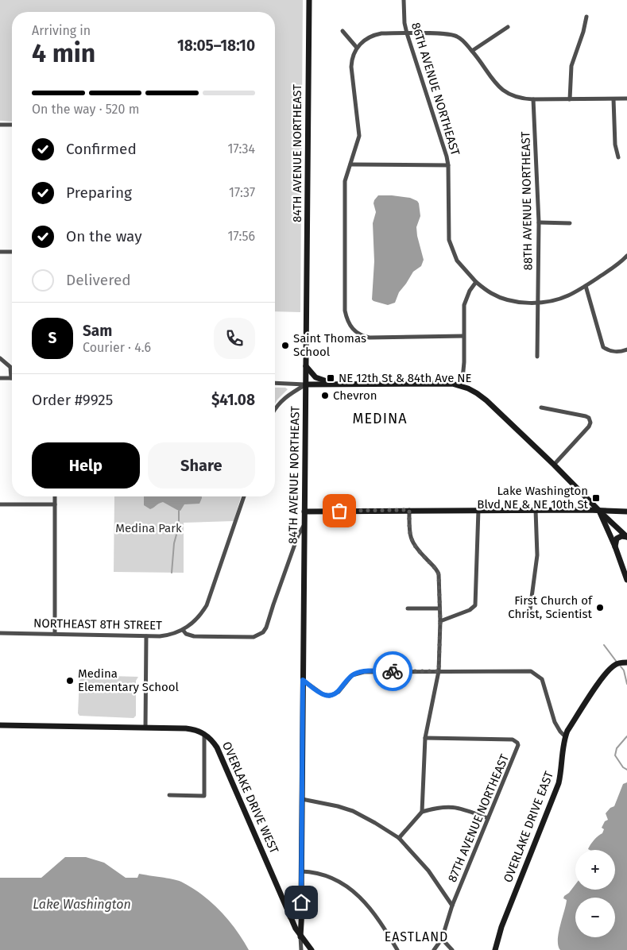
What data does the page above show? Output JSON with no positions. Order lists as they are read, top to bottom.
{
  "streets": {
    "main road": ["84TH AVENUE NORTHEAST", "OVERLAKE DRIVE WEST", "OVERLAKE DRIVE EAST"],
    "street": [
      "86TH AVENUE NORTHEAST",
      "88TH AVENUE NORTHEAST",
      "NORTHEAST 8TH STREET",
      "87TH AVENUE NORTHEAST"
    ]
  },
  "crossings": [
    ["86TH AVENUE NORTHEAST", "88TH AVENUE NORTHEAST"],
    ["84TH AVENUE NORTHEAST", "OVERLAKE DRIVE WEST"]
  ],
  "districts": ["MEDINA", "EASTLAND"],
  "water": ["Lake Washington"],
  "parks": ["Medina Park"],
  "places": {
    "other": [
      "Saint Thomas School",
      "Chevron",
      "First Church of Christ, Scientist",
      "Medina Elementary School"
    ],
    "transit": ["NE 12th St & 84th Ave NE", "Lake Washington Blvd NE & NE 10th St"]
  },
  "page": {
    "heading": ["4 min", "Arriving in", "18:05–18:10"],
    "panel": [
      "Sam",
      "Courier · 4.6",
      "Order #9925",
      "$41.08"
    ],
    "bar": "On the way · 520 m",
    "list": [
      ["Confirmed", "17:34"],
      ["Preparing", "17:37"],
      ["On the way", "17:56"],
      "Delivered"
    ],
    "round": "S",
    "buttons": ["Help", "Share"],
    "map_buttons": ["+", "−"]
  }
}
